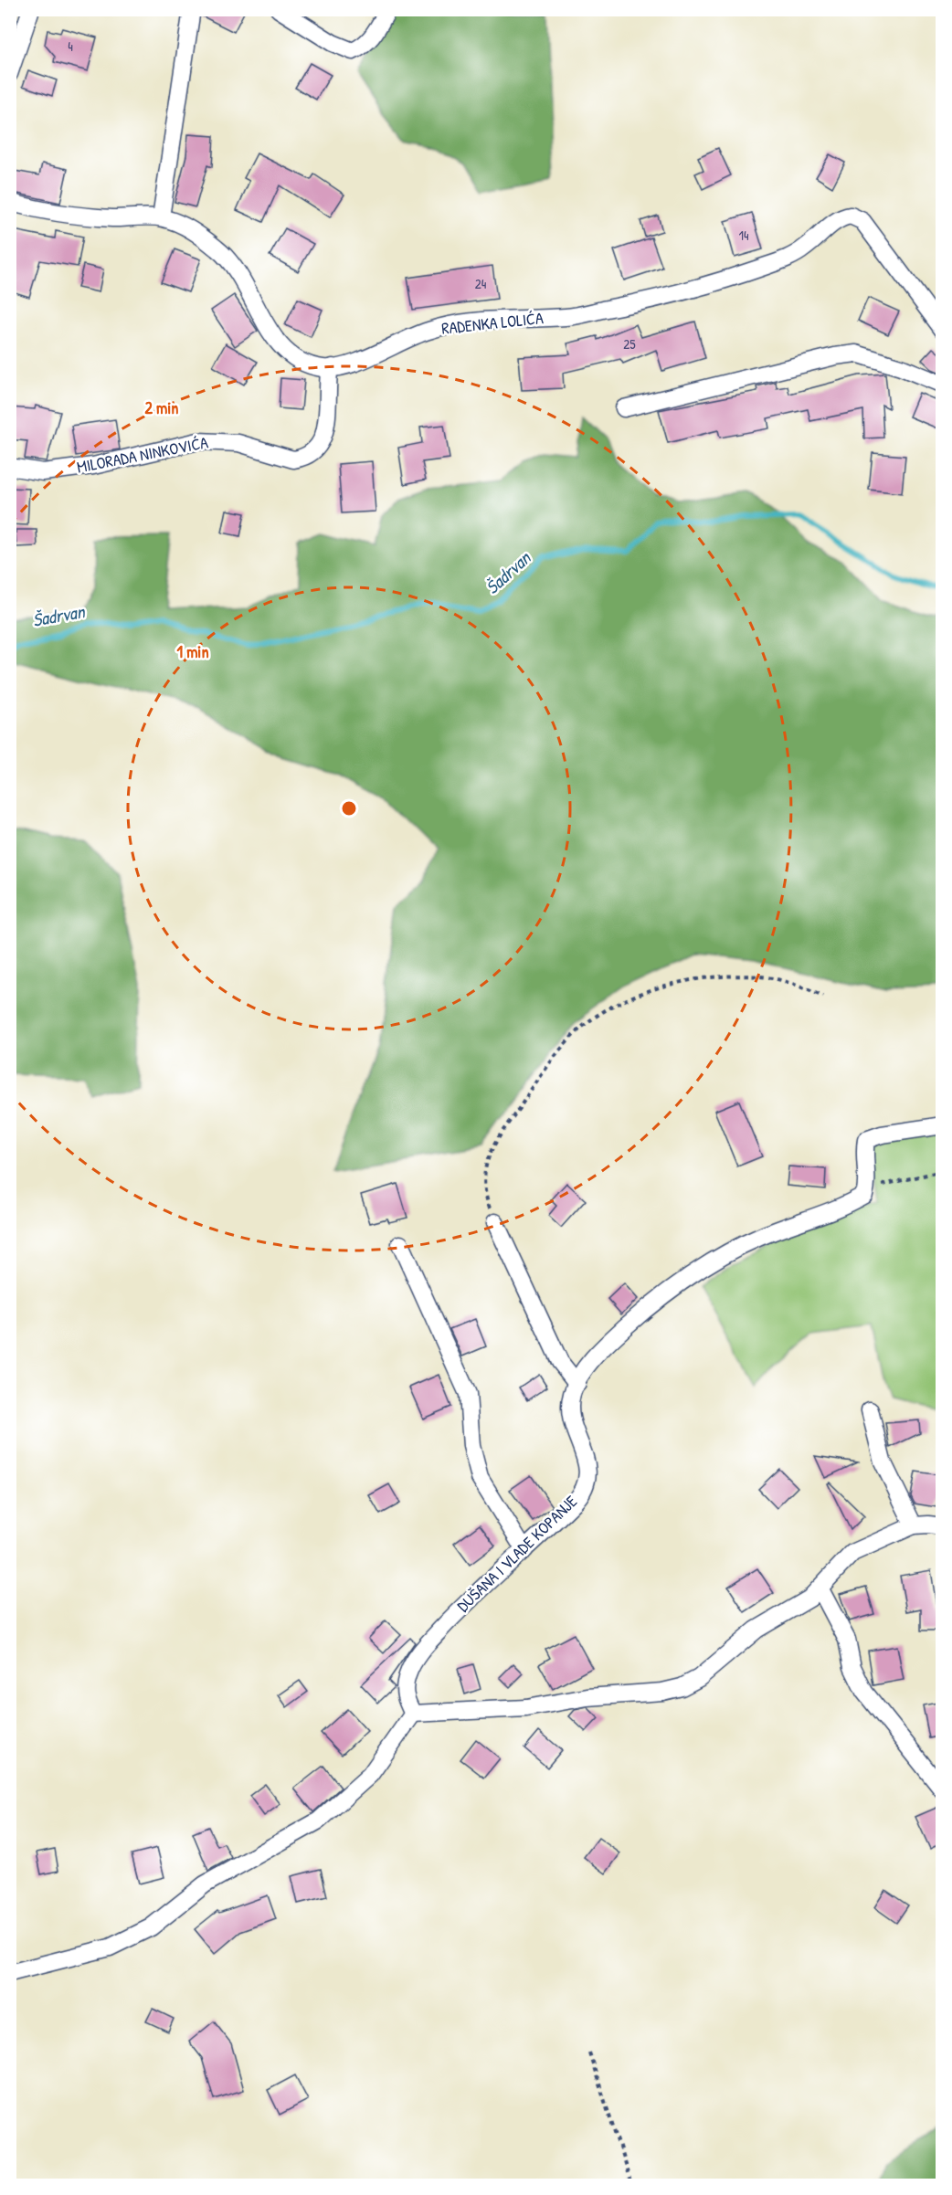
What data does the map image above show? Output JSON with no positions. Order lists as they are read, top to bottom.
{
  "streets": {
    "street": ["RADENKA LOLIĆA", "MILORADA NINKOVIĆA", "DUŠANA I VLADE KOPANJE"]
  },
  "crossings": [
    ["RADENKA LOLIĆA", "MILORADA NINKOVIĆA"]
  ],
  "water": ["Šadrvan"],
  "house_numbers": [
    "4",
    "14",
    "24",
    "25"
  ],
  "rings": ["2 min", "1 min"]
}
